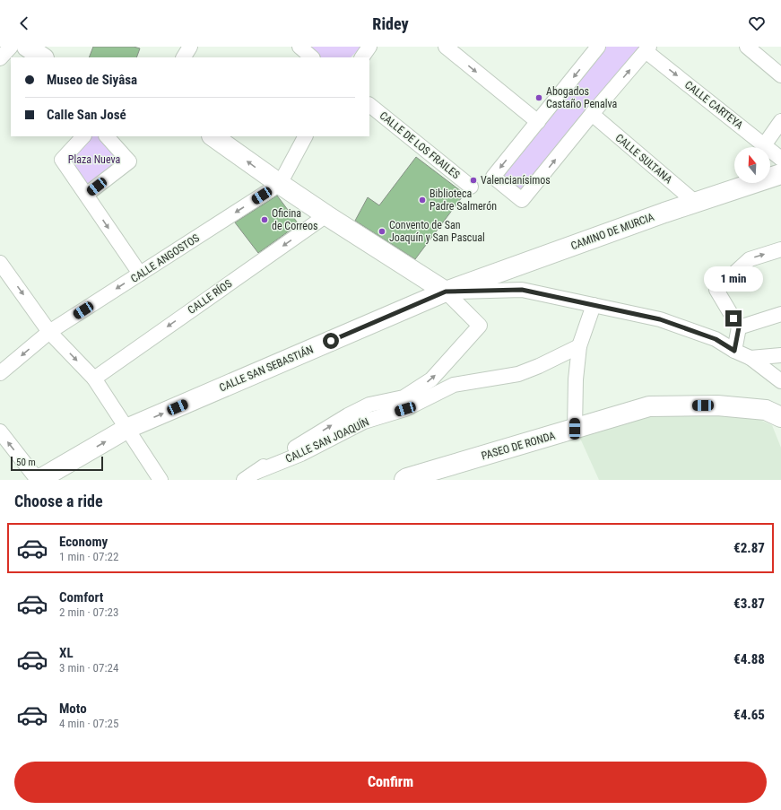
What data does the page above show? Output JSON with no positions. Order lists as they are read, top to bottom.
{
  "streets": {
    "main road": ["CAMINO DE MURCIA", "CALLE SAN SEBASTIÁN", "PASEO DE RONDA"],
    "street": [
      "CALLE CARTEYA",
      "CALLE DE LOS FRAILES",
      "CALLE SULTANA",
      "CALLE ANGOSTOS",
      "CALLE RÍOS",
      "CALLE SAN JOAQUÍN"
    ]
  },
  "crossings": [
    ["CALLE SULTANA", "CAMINO DE MURCIA"],
    ["CAMINO DE MURCIA", "CALLE SAN SEBASTIÁN"]
  ],
  "one_way": [
    "CALLE CARTEYA",
    "CALLE ANGOSTOS",
    "CALLE RÍOS",
    "CALLE SAN SEBASTIÁN"
  ],
  "parks": ["Plaza Nueva"],
  "places": [
    "Abogados Castaño Penalva",
    "Valencianísimos",
    "Biblioteca Padre Salmerón",
    "Oficina de Correos",
    "Convento de San Joaquín y San Pascual"
  ],
  "scale_bar": "50 m",
  "north": "top",
  "page": {
    "header": "Ridey",
    "banner": ["Museo de Siyâsa", "Calle San José"],
    "bubble": "1 min",
    "scale": "50 m",
    "heading": "Choose a ride",
    "list": [
      {
        "name": "Economy",
        "note": "1 min · 07:22",
        "value": "€2.87"
      },
      {
        "name": "Comfort",
        "note": "2 min · 07:23",
        "value": "€3.87"
      },
      {
        "name": "XL",
        "note": "3 min · 07:24",
        "value": "€4.88"
      },
      {
        "name": "Moto",
        "note": "4 min · 07:25",
        "value": "€4.65"
      }
    ],
    "buttons": "Confirm"
  }
}
